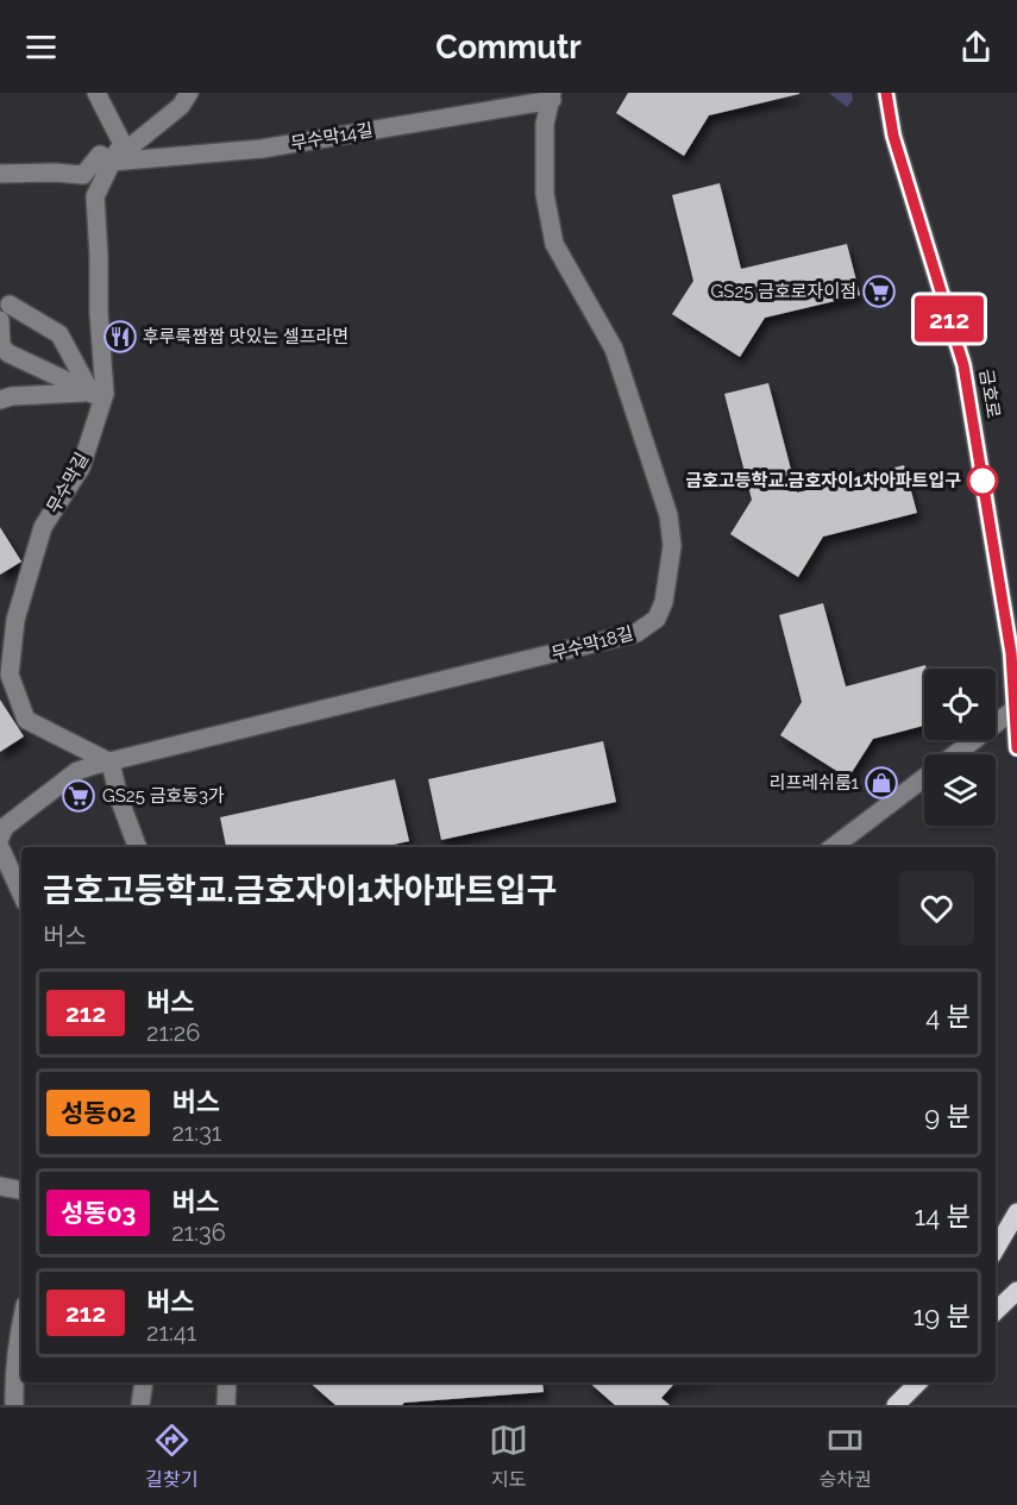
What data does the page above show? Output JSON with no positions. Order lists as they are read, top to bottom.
{
  "streets": {
    "street": [
      "무수막14길",
      "금호로",
      "무수막길",
      "무수막18길"
    ]
  },
  "crossings": [
    ["무수막14길", "무수막길"],
    ["무수막14길", "무수막18길"],
    ["무수막길", "무수막18길"]
  ],
  "places": {
    "supermarket": ["GS25 금호로자이점", "GS25 금호동3가"],
    "restaurant": ["후루룩짭짭 맛있는 셀프라면"],
    "other": ["금호고등학교.금호자이1차아파트입구"],
    "shop": ["리프레쉬룸1"]
  },
  "lines": ["bus line 212"],
  "page": {
    "header": "Commutr",
    "on_map": "212",
    "heading": ["금호고등학교.금호자이1차아파트입구", "버스"],
    "list": [
      {
        "mark": "212",
        "name": "버스",
        "note": "21:26",
        "value": "4 분"
      },
      {
        "mark": "성동02",
        "name": "버스",
        "note": "21:31",
        "value": "9 분"
      },
      {
        "mark": "성동03",
        "name": "버스",
        "note": "21:36",
        "value": "14 분"
      },
      {
        "mark": "212",
        "name": "버스",
        "note": "21:41",
        "value": "19 분"
      }
    ],
    "tabs": ["길찾기", "지도", "승차권"]
  }
}
